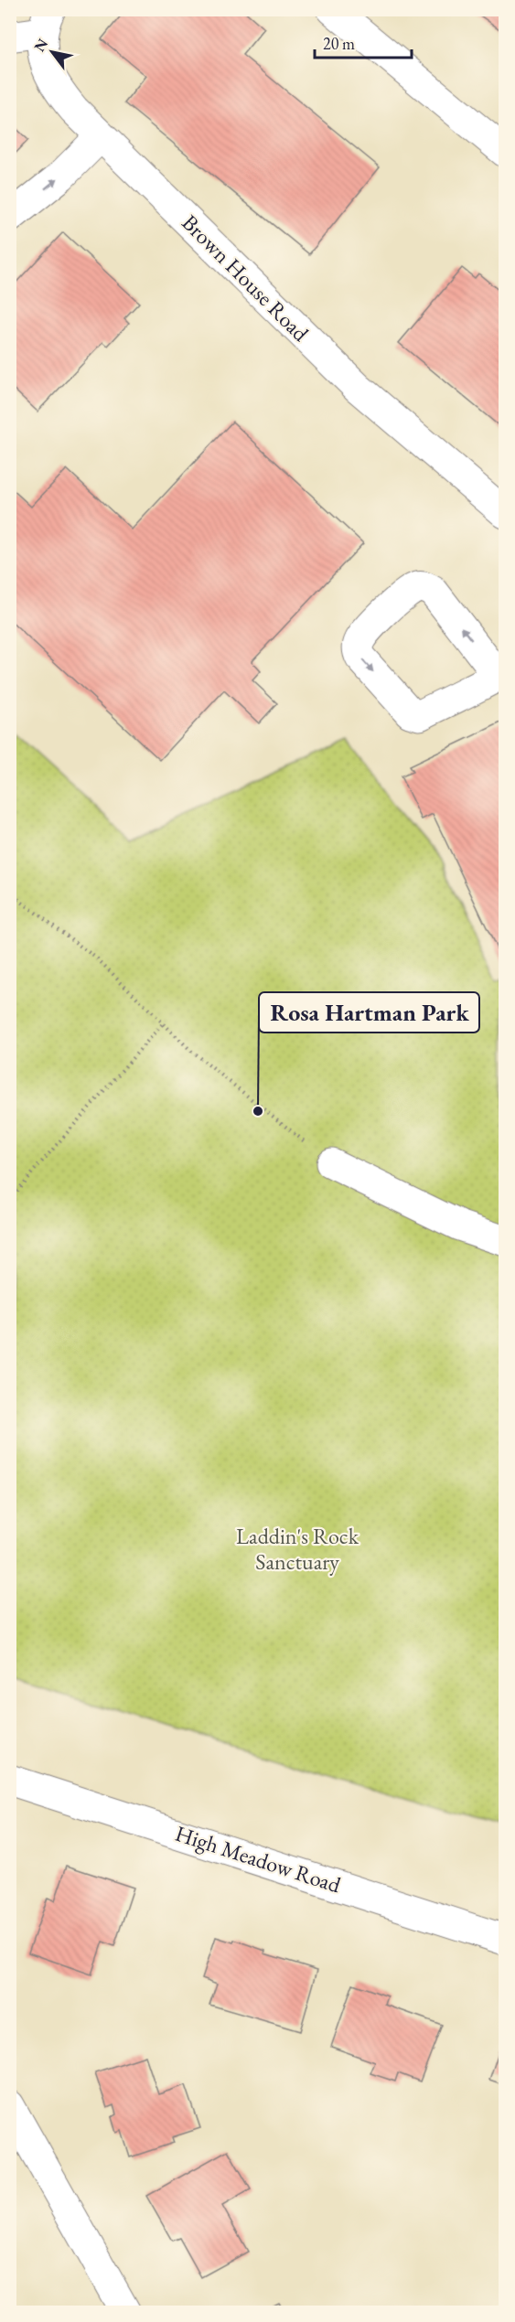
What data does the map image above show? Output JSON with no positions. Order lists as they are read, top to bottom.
{
  "streets": {
    "street": ["Brown House Road", "High Meadow Road"]
  },
  "parks": ["Laddin's Rock Sanctuary"],
  "places": ["Rosa Hartman Park"],
  "scale_bar": "20 m",
  "north": "top left"
}
